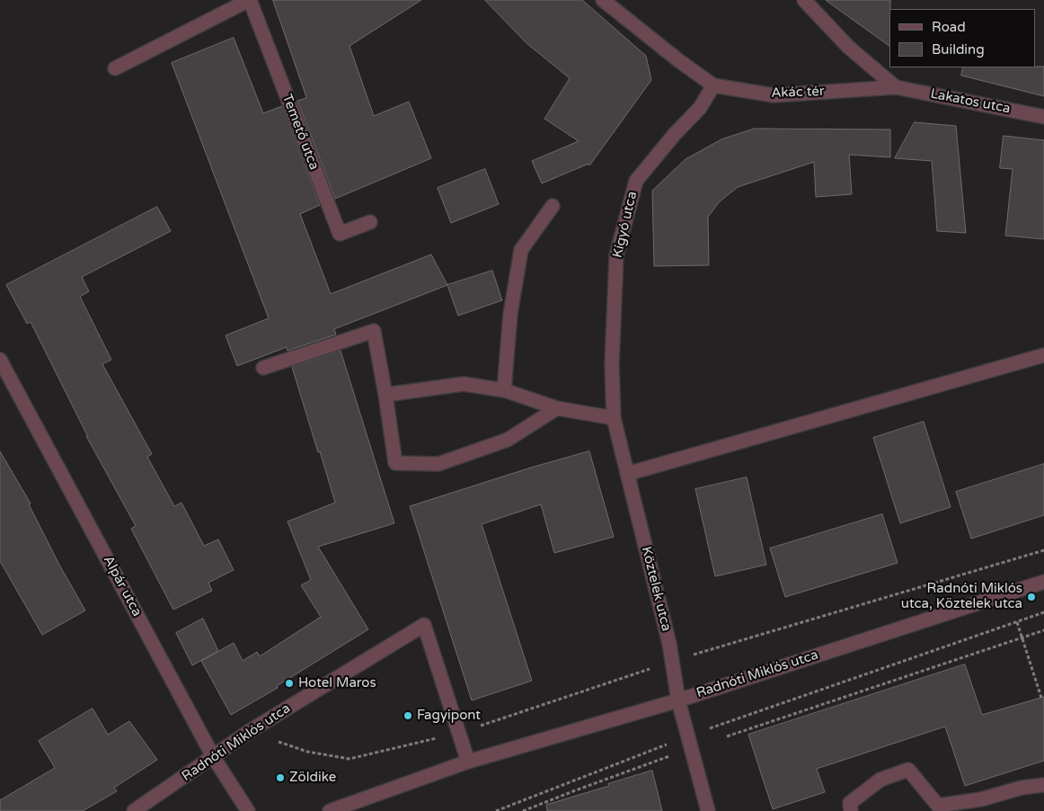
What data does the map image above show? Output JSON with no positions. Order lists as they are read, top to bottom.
{
  "streets": {
    "street": [
      "Akác tér",
      "Lakatos utca",
      "Temető utca",
      "Kígyó utca",
      "Alpár utca",
      "Köztelek utca",
      "Radnóti Miklós utca"
    ]
  },
  "crossings": [
    ["Akác tér", "Lakatos utca"],
    ["Akác tér", "Kígyó utca"],
    ["Kígyó utca", "Köztelek utca"],
    ["Alpár utca", "Radnóti Miklós utca"],
    ["Köztelek utca", "Radnóti Miklós utca"]
  ],
  "places": [
    "Radnóti Miklós utca, Köztelek utca",
    "Hotel Maros",
    "Fagyipont",
    "Zöldike"
  ],
  "legend": ["Road", "Building"]
}
